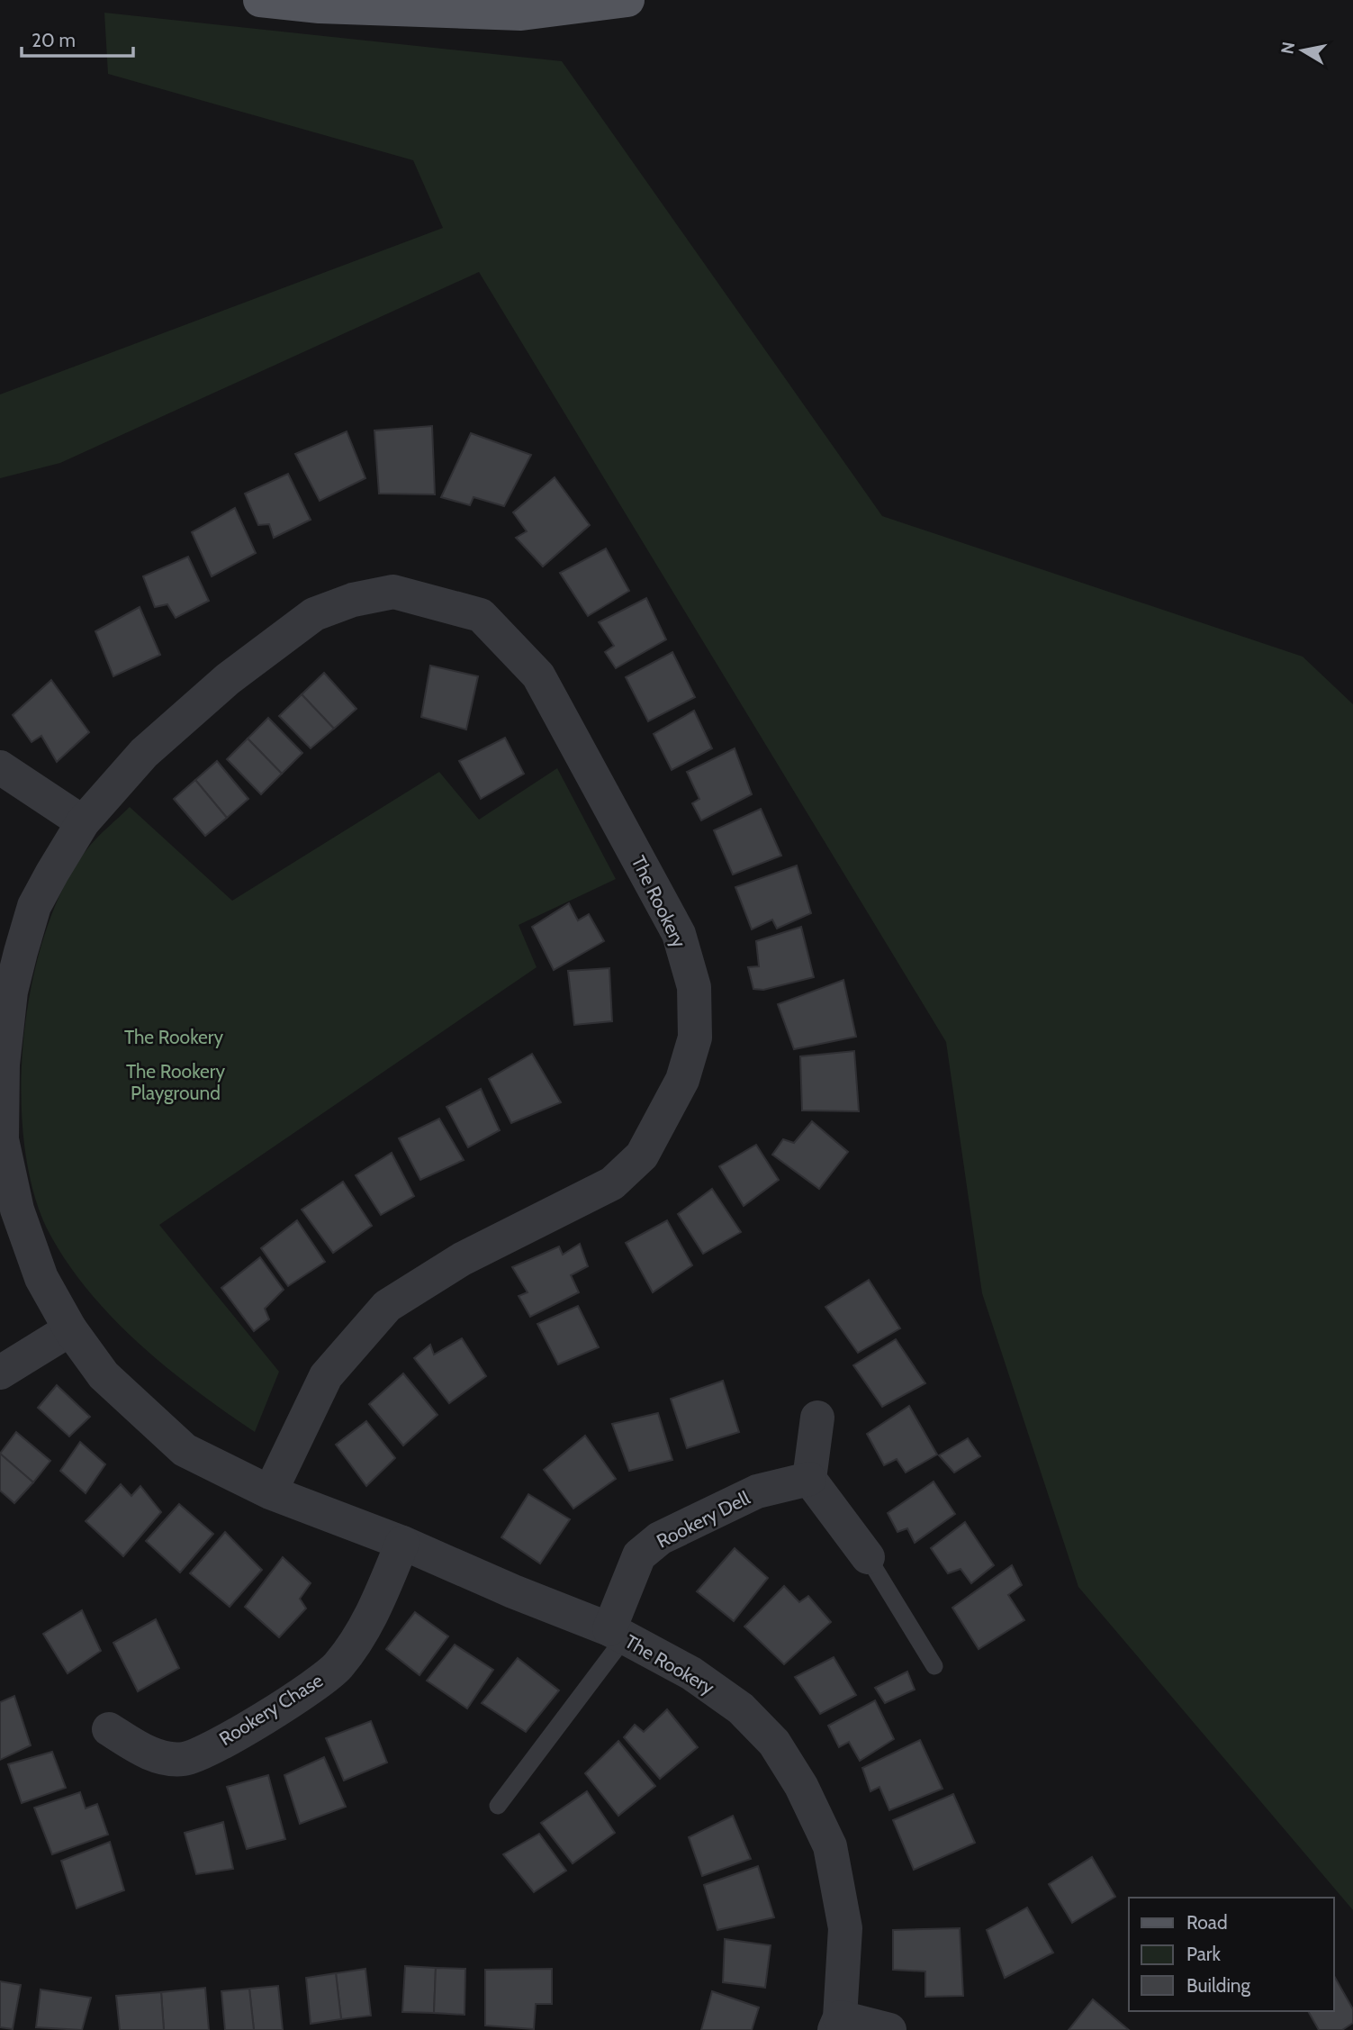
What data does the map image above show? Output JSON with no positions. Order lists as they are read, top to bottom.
{
  "streets": {
    "street": ["The Rookery", "Rookery Dell", "Rookery Chase"]
  },
  "crossings": [
    ["The Rookery", "Rookery Dell"],
    ["The Rookery", "Rookery Chase"]
  ],
  "parks": ["The Rookery", "The Rookery Playground"],
  "legend": ["Road", "Park", "Building"],
  "scale_bar": "20 m",
  "north": "left"
}
